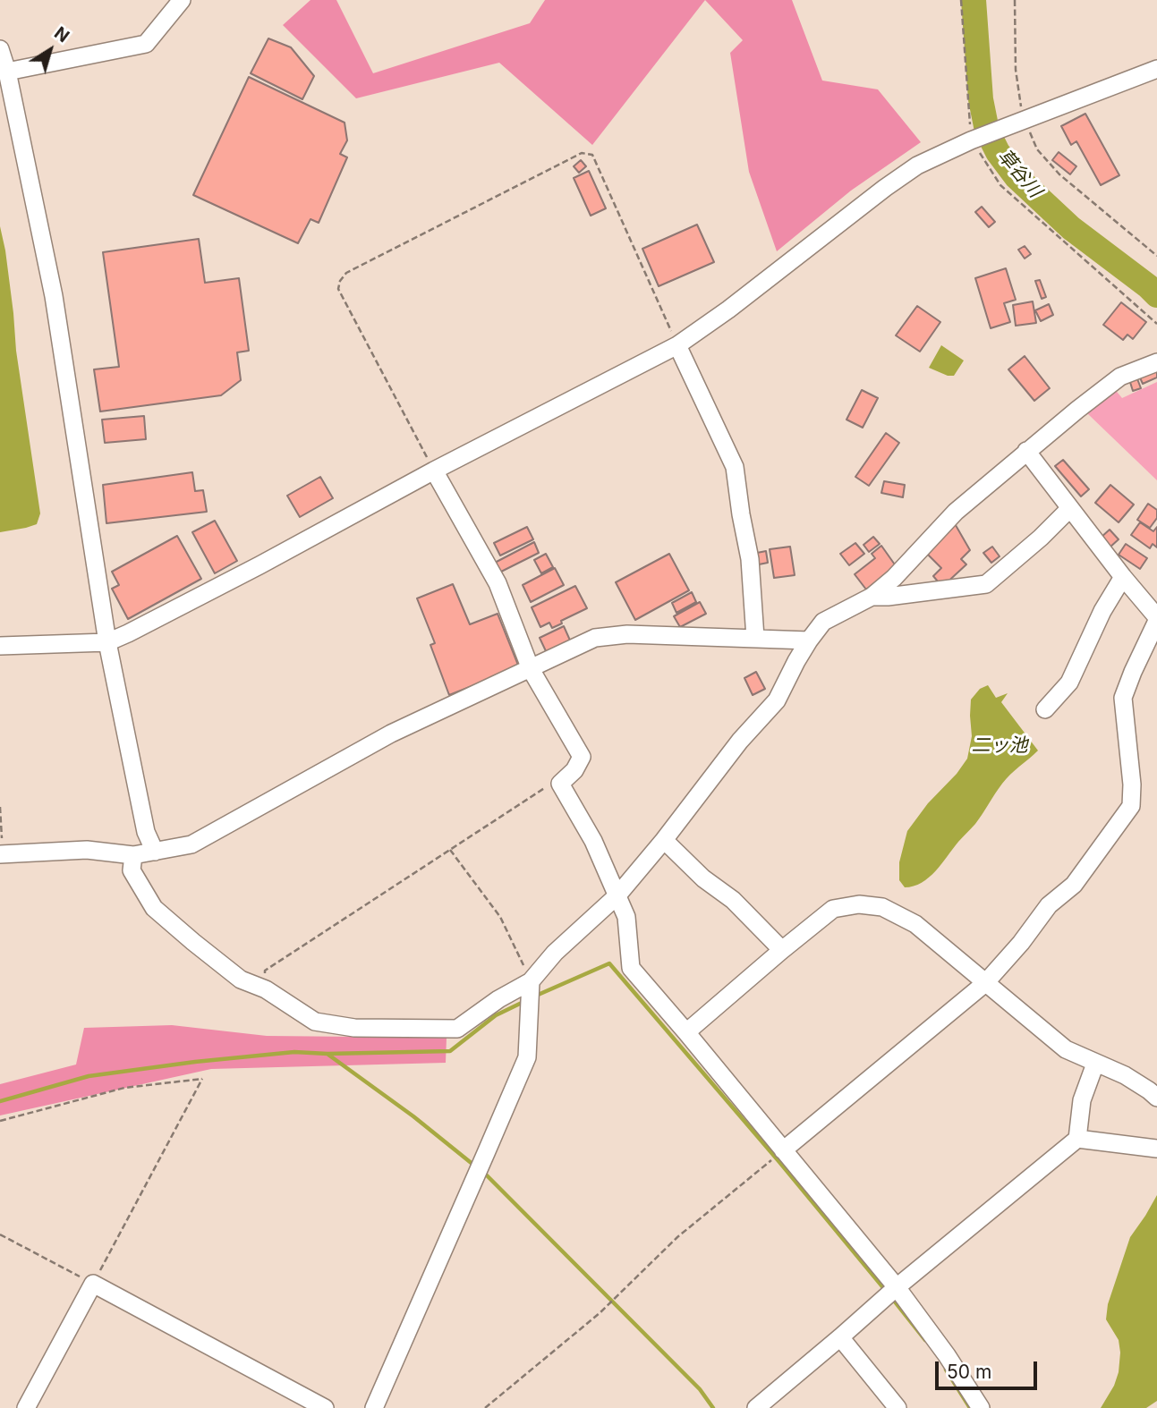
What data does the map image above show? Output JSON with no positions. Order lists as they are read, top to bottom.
{
  "water": ["草谷川", "二ッ池"],
  "scale_bar": "50 m",
  "north": "top right"
}
